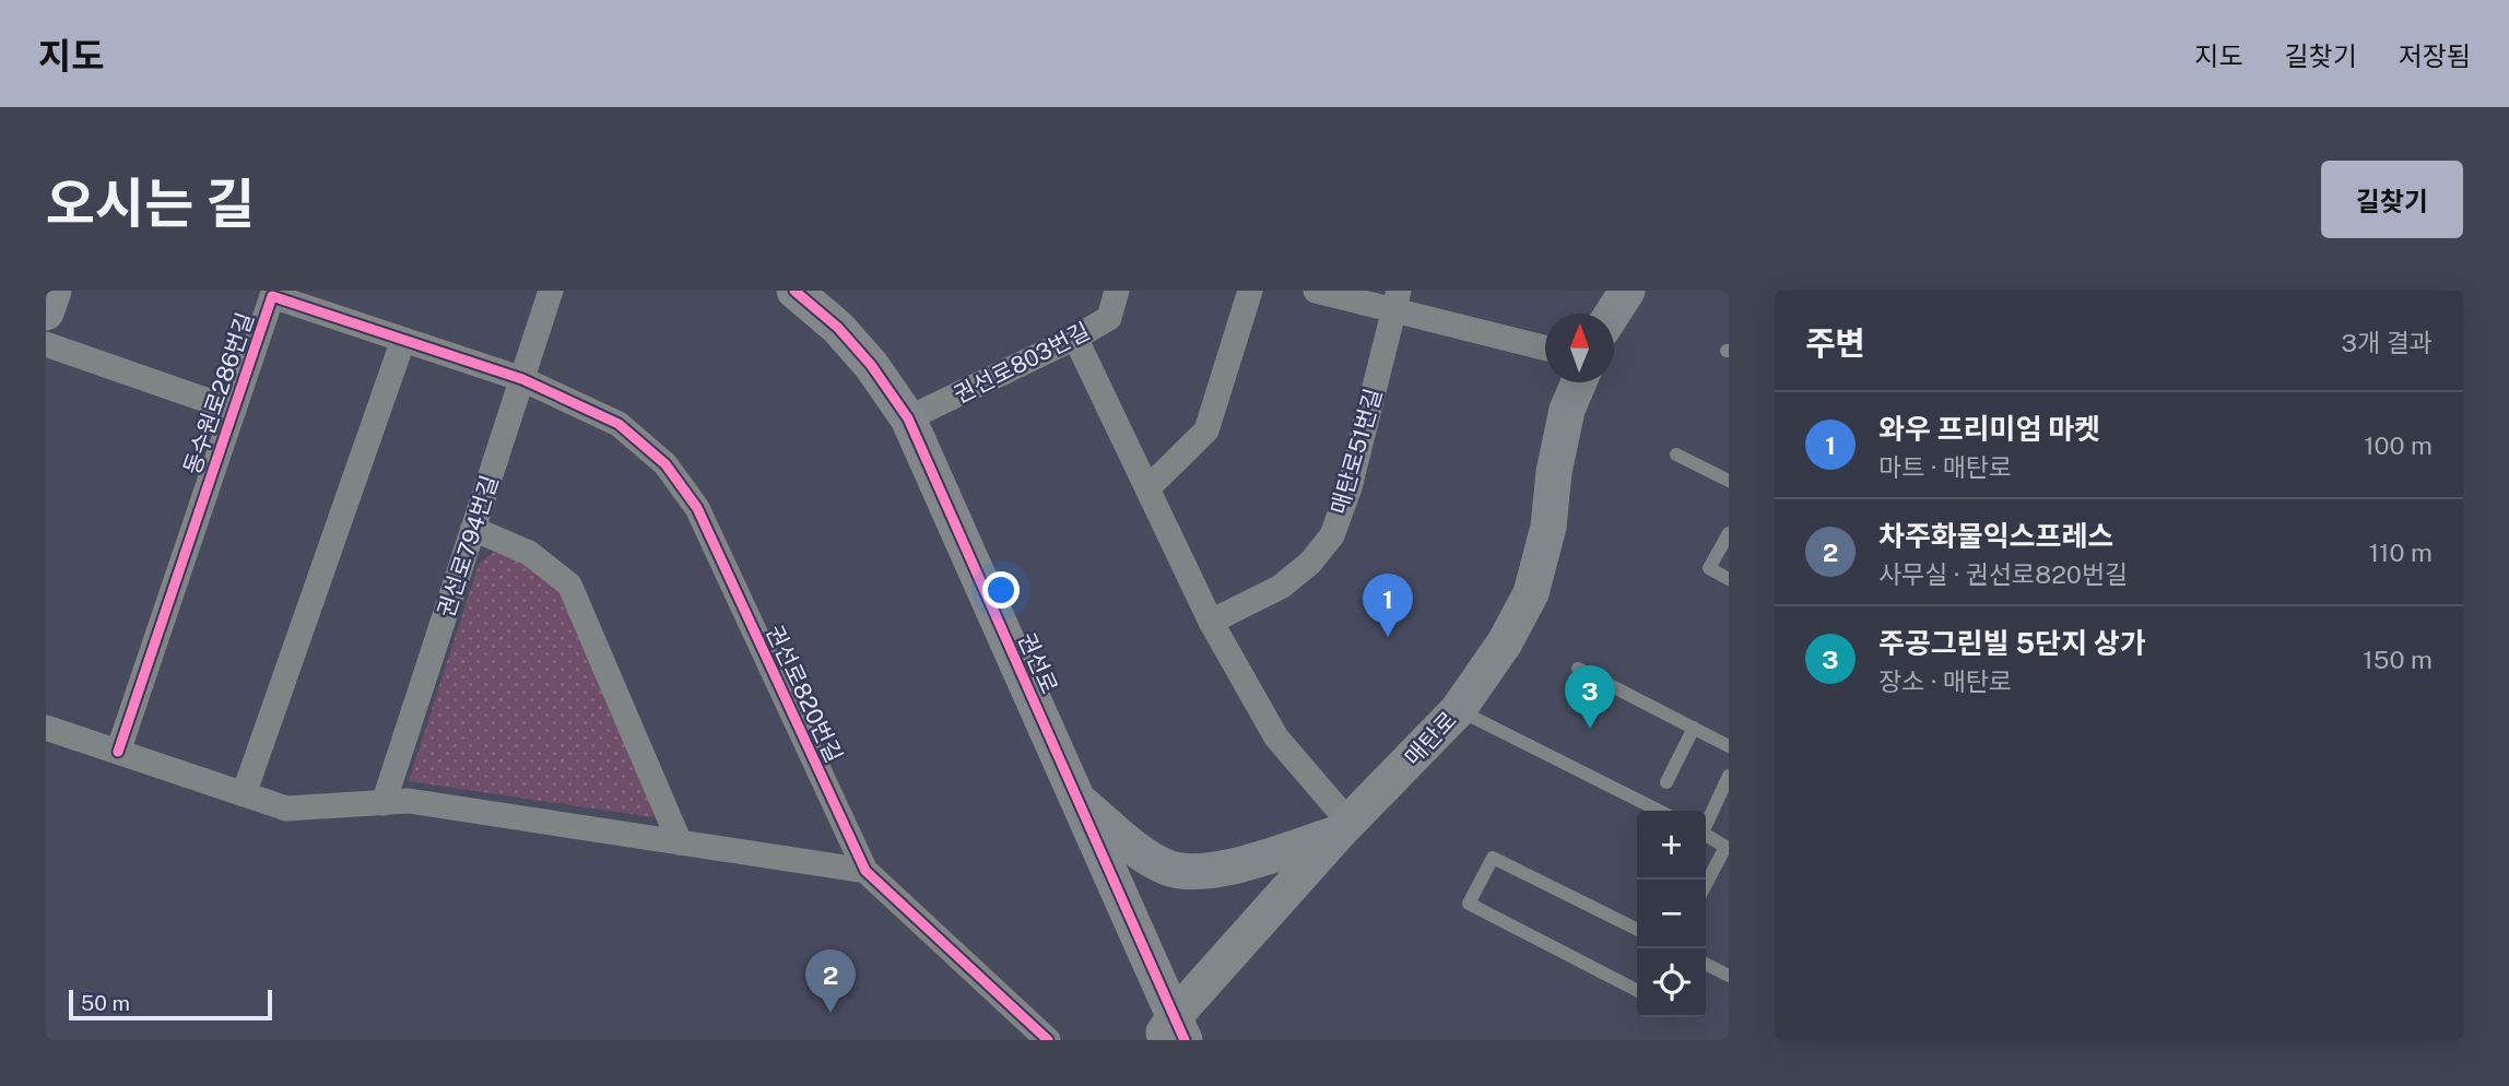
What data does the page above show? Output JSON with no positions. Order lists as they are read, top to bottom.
{
  "streets": {
    "street": [
      "권선로803번길",
      "동수원로286번길",
      "매탄로51번길",
      "권선로794번길",
      "권선로",
      "권선로820번길",
      "매탄로"
    ]
  },
  "crossings": [
    ["권선로803번길", "권선로"],
    ["동수원로286번길", "권선로794번길"],
    ["동수원로286번길", "권선로820번길"],
    ["권선로794번길", "권선로820번길"],
    ["권선로", "매탄로"]
  ],
  "scale_bar": "50 m",
  "north": "top",
  "page": {
    "header": "지도",
    "nav": ["지도", "길찾기", "저장됨"],
    "title": "오시는 길",
    "buttons": "길찾기",
    "heading": ["주변", "3개 결과"],
    "list": [
      {
        "mark": "1",
        "name": "와우 프리미엄 마켓",
        "note": "마트 · 매탄로",
        "value": "100 m"
      },
      {
        "mark": "2",
        "name": "차주화물익스프레스",
        "note": "사무실 · 권선로820번길",
        "value": "110 m"
      },
      {
        "mark": "3",
        "name": "주공그린빌 5단지 상가",
        "note": "장소 · 매탄로",
        "value": "150 m"
      }
    ],
    "pins": ["1", "3", "2"],
    "map_buttons": ["+", "−"],
    "scale": "50 m"
  }
}
